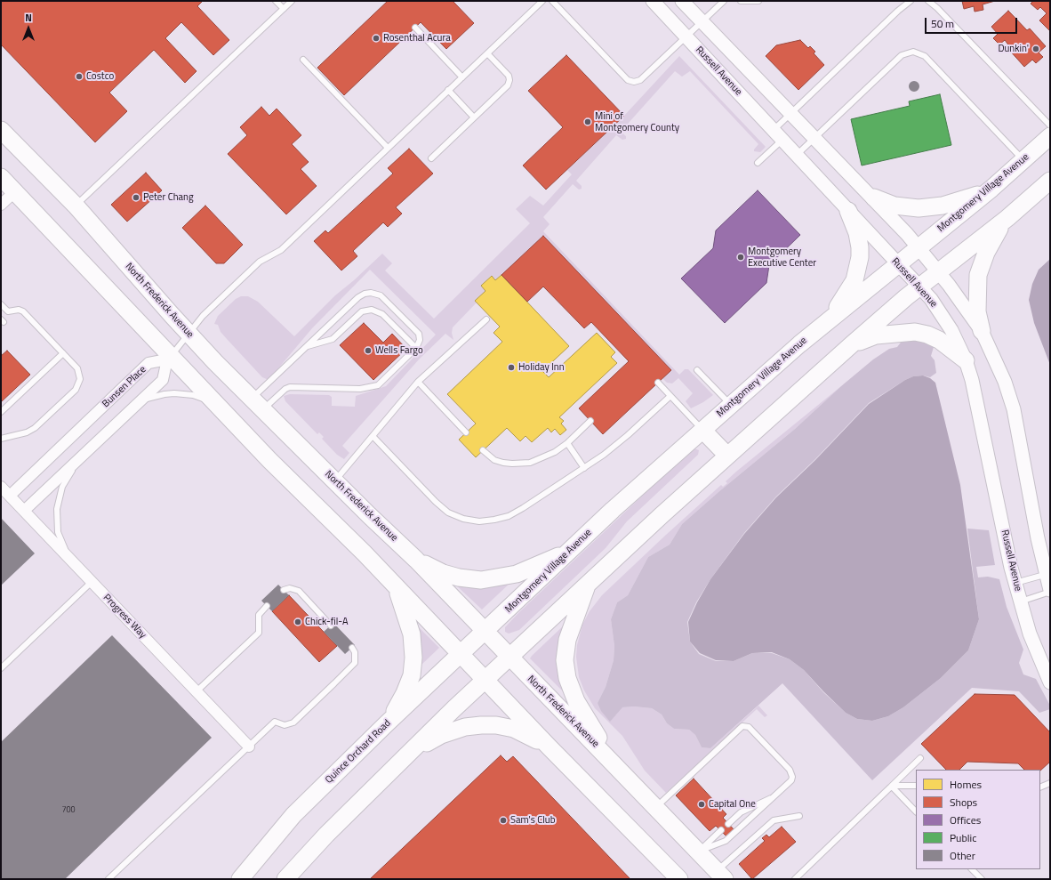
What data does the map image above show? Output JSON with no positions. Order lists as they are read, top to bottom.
{
  "streets": {
    "main road": ["Montgomery Village Avenue", "North Frederick Avenue", "Quince Orchard Road"],
    "street": ["Russell Avenue", "Bunsen Place", "Progress Way"]
  },
  "crossings": [
    ["Russell Avenue", "Montgomery Village Avenue"],
    ["Montgomery Village Avenue", "North Frederick Avenue"],
    ["Montgomery Village Avenue", "Quince Orchard Road"],
    ["North Frederick Avenue", "Quince Orchard Road"],
    ["Bunsen Place", "Progress Way"]
  ],
  "places": [
    "Rosenthal Acura",
    "Dunkin'",
    "Costco",
    "Mini of Montgomery County",
    "Peter Chang",
    "Montgomery Executive Center",
    "Wells Fargo",
    "Holiday Inn",
    "Chick-fil-A",
    "Capital One",
    "Sam's Club"
  ],
  "house_numbers": ["700"],
  "legend": [
    "Homes",
    "Shops",
    "Offices",
    "Public",
    "Other"
  ],
  "scale_bar": "50 m",
  "north": "top"
}
